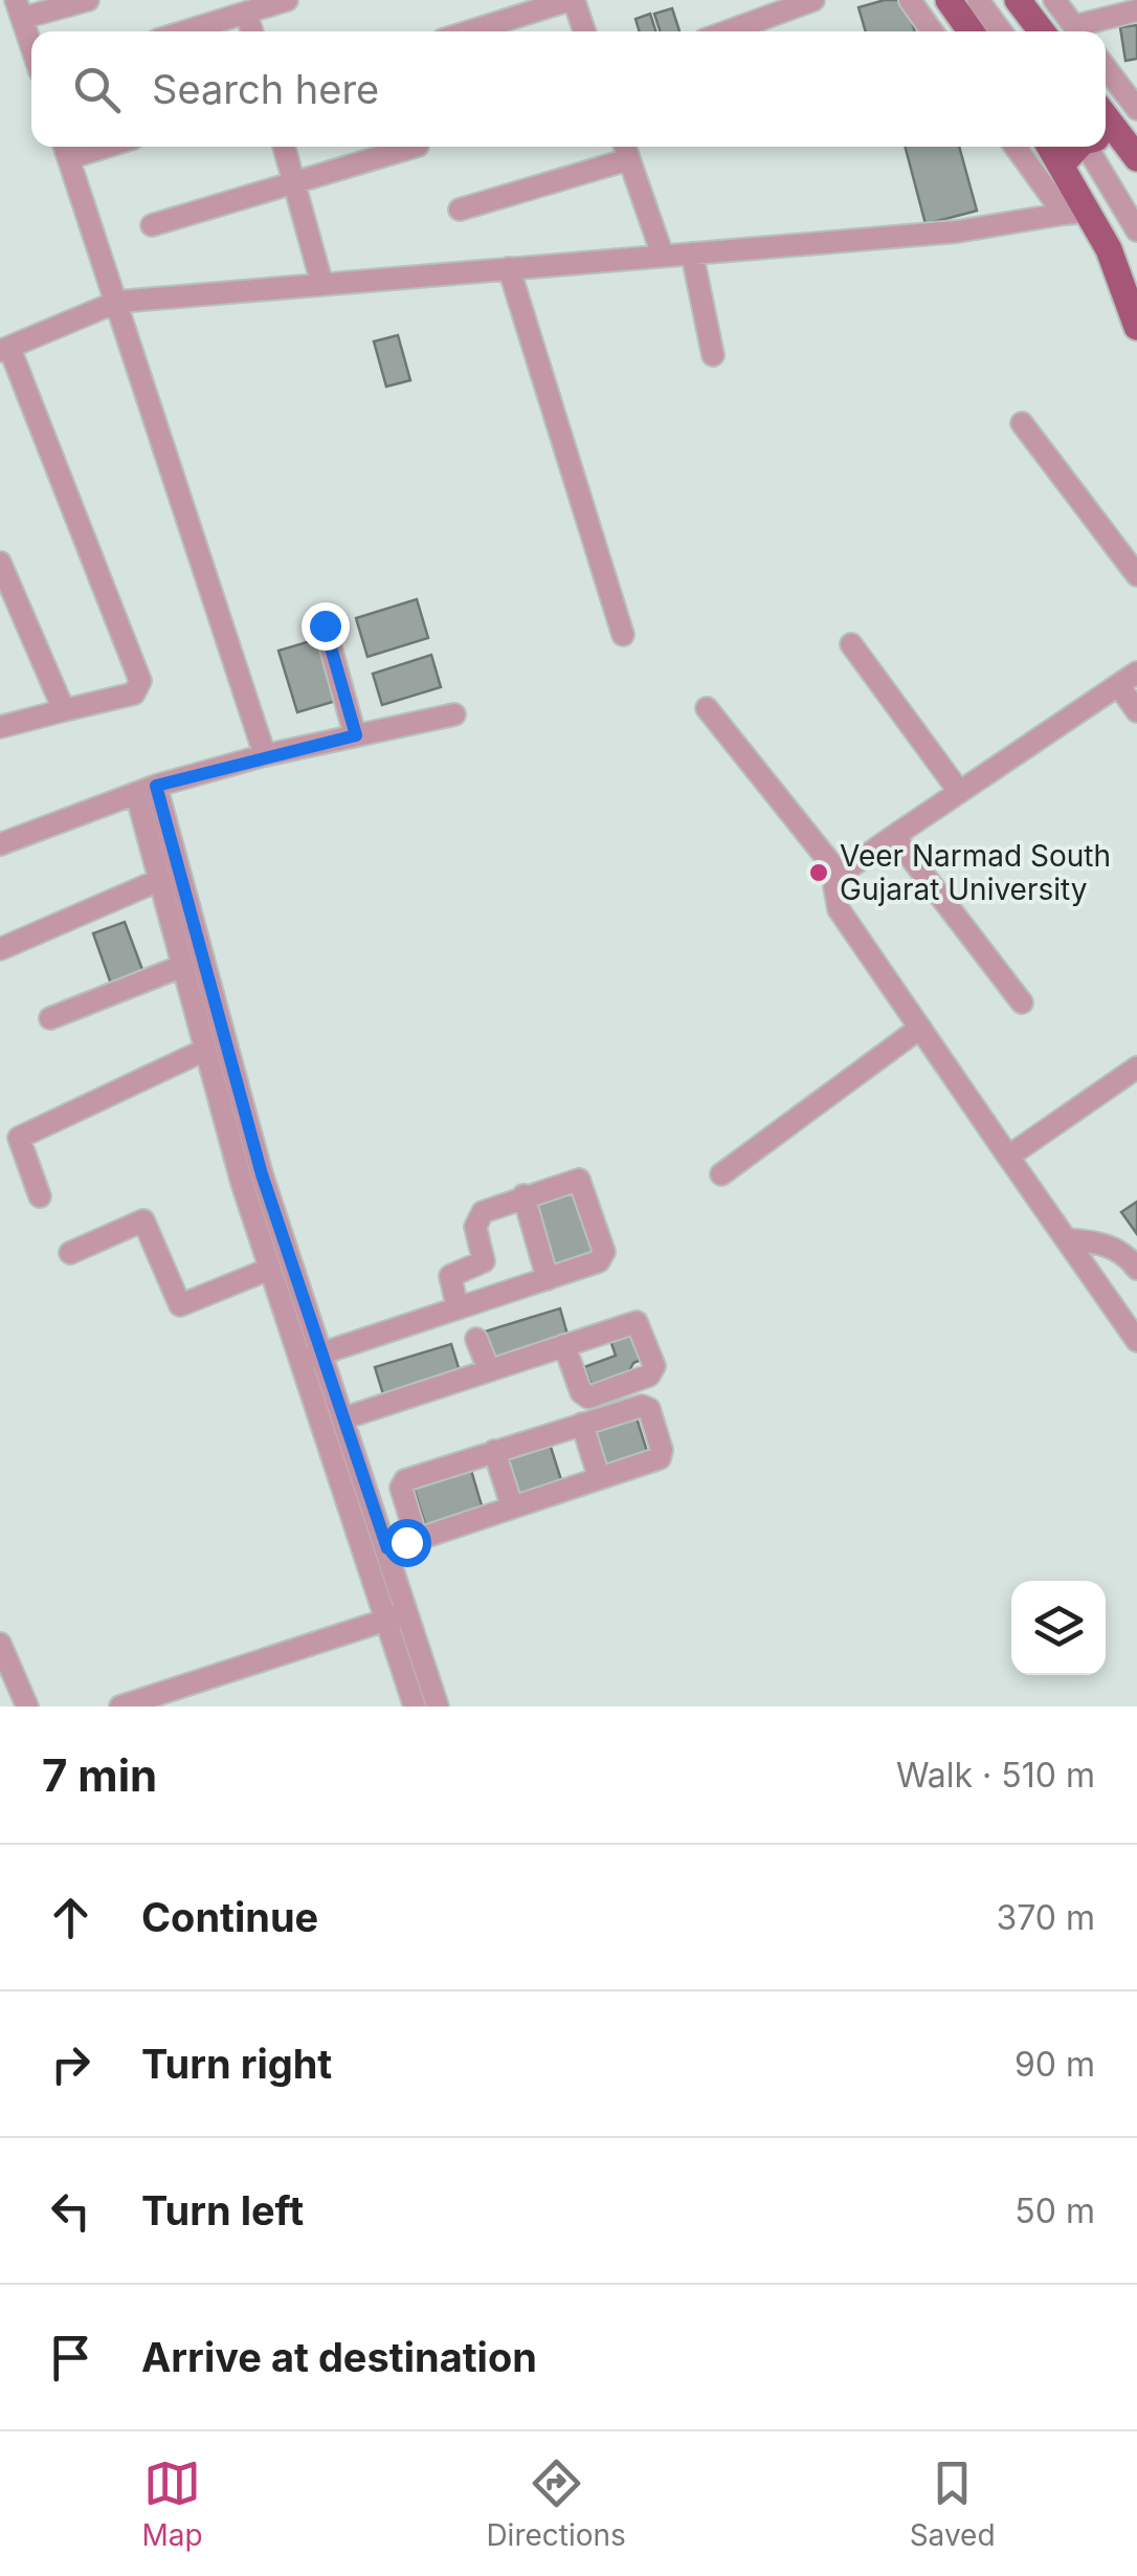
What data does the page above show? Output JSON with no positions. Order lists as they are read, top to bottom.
{
  "places": ["Veer Narmad South Gujarat University"],
  "page": {
    "search": "Search here",
    "heading": ["7 min", "Walk · 510 m"],
    "list": [
      ["Continue", "370 m"],
      ["Turn right", "90 m"],
      ["Turn left", "50 m"],
      "Arrive at destination"
    ],
    "nav": ["Map", "Directions", "Saved"]
  }
}
